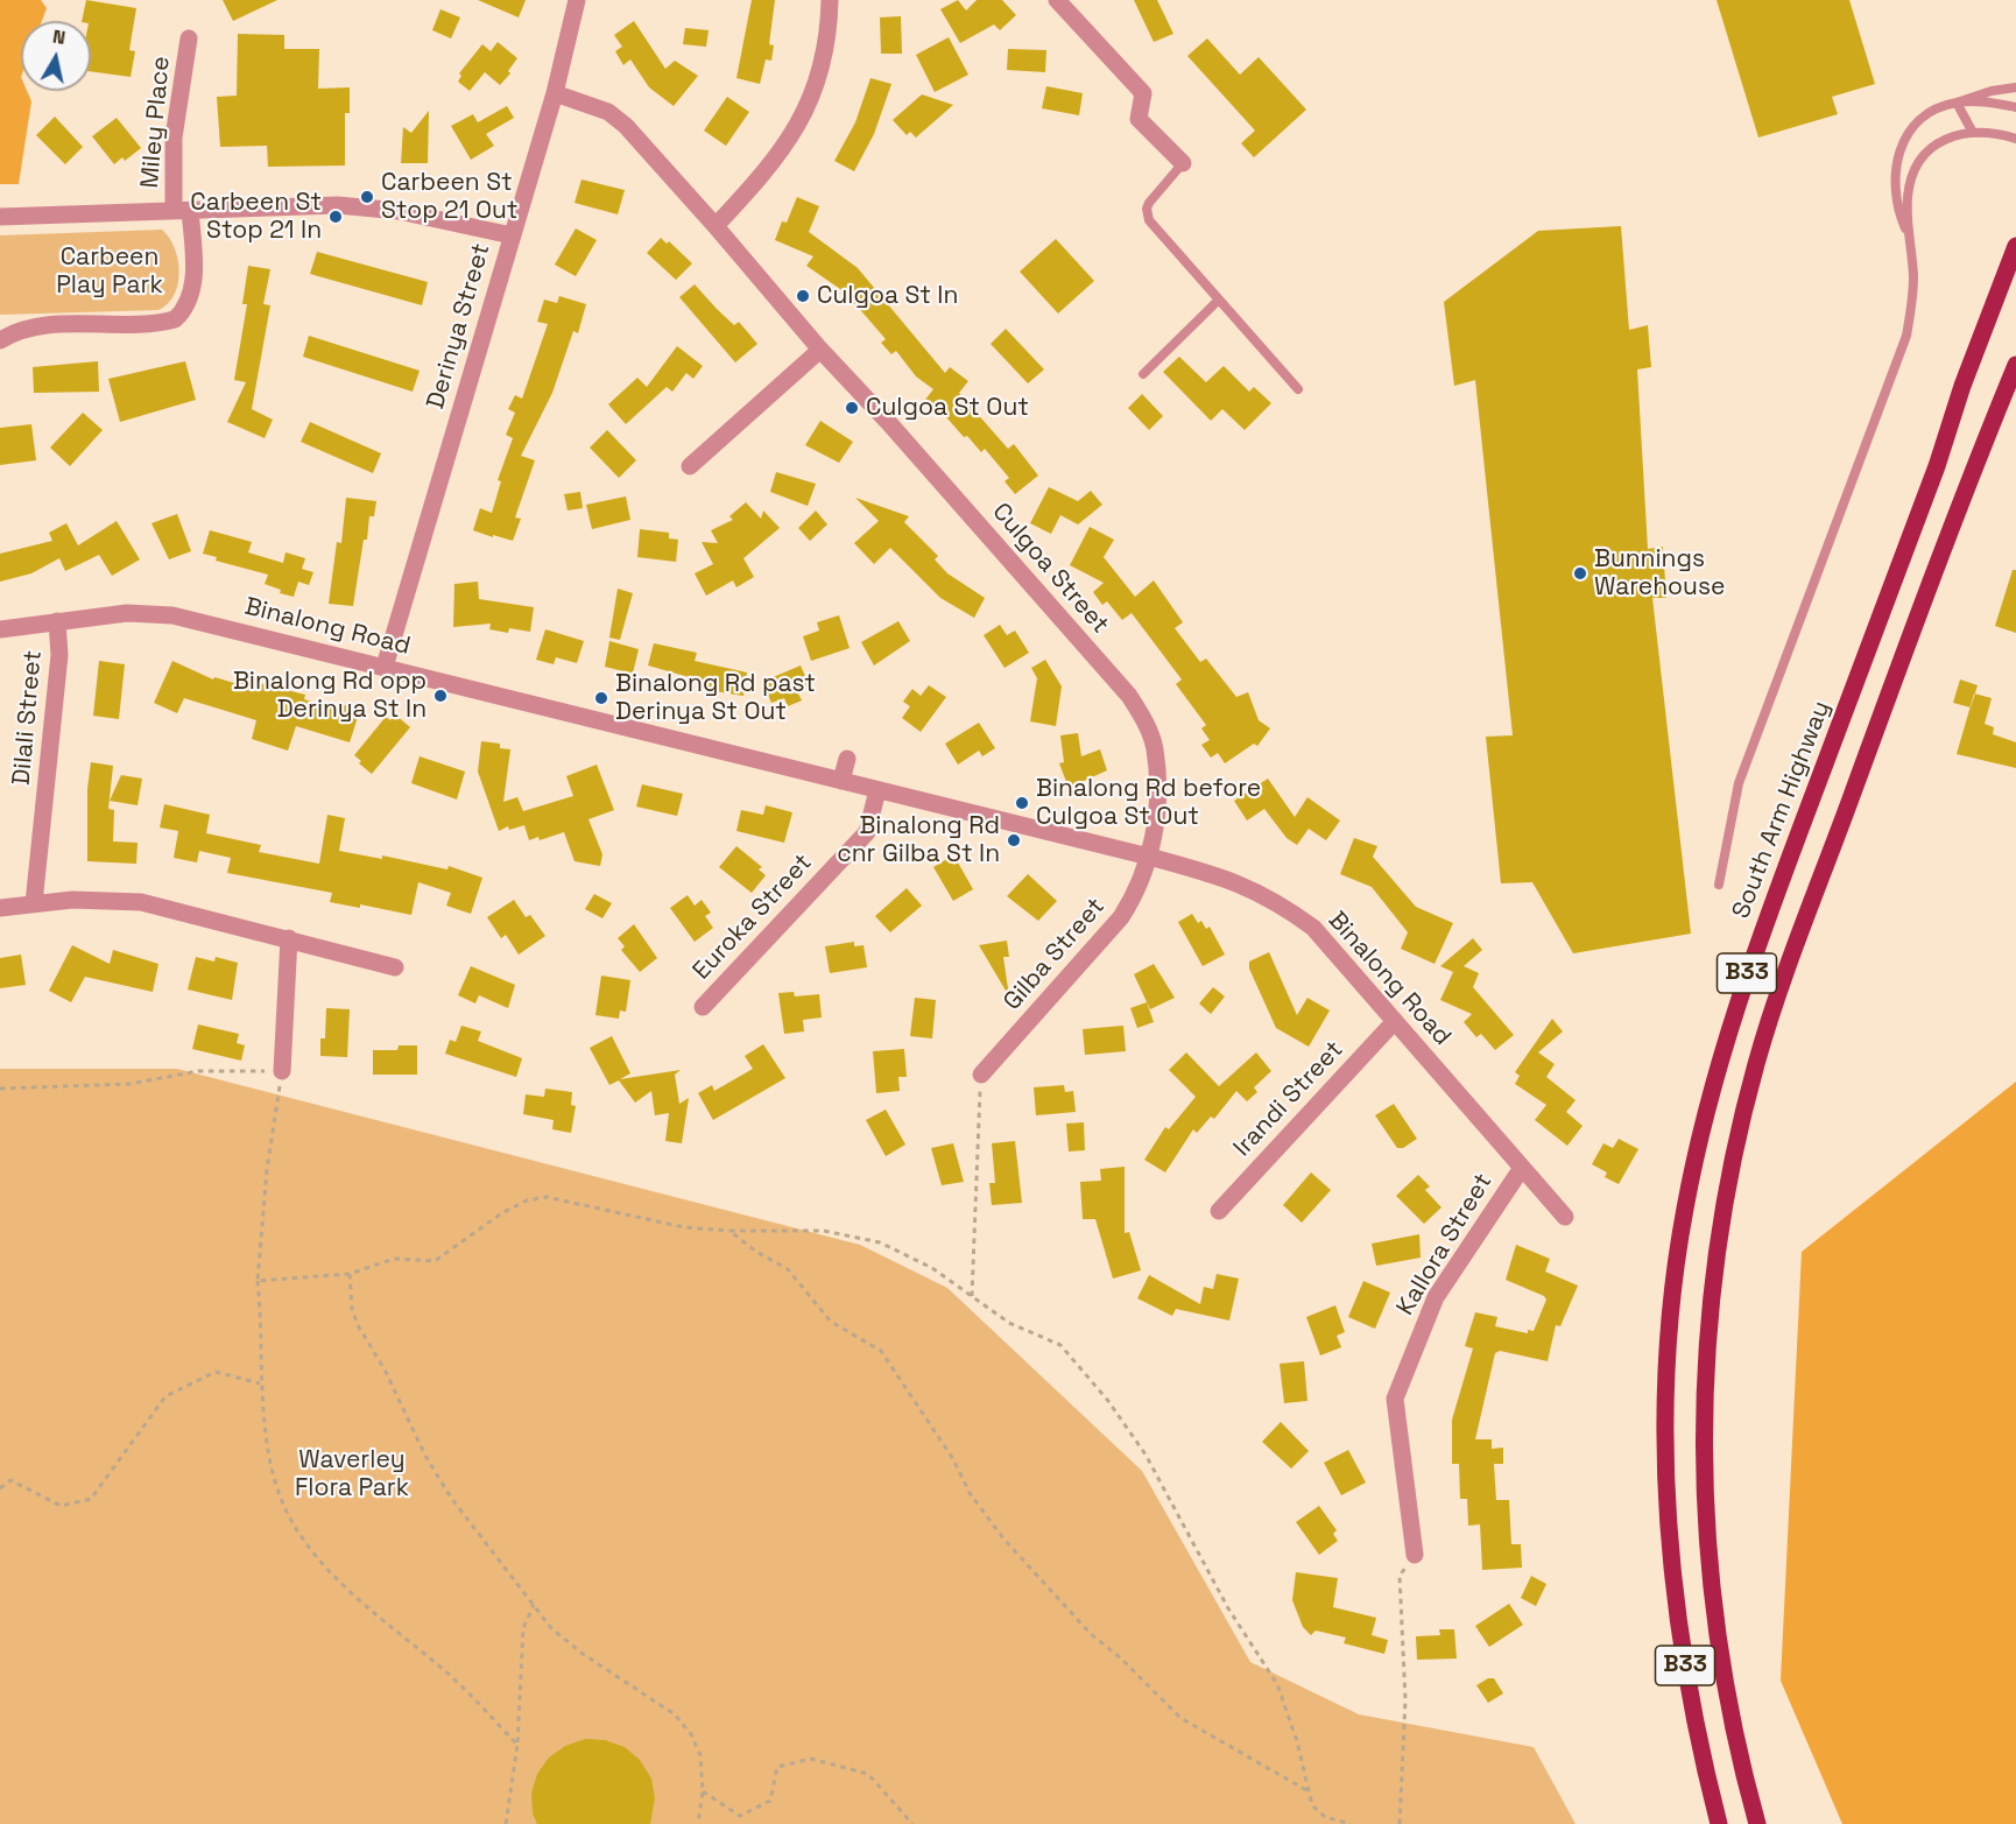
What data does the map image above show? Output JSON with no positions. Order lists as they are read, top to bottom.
{
  "streets": {
    "main road": ["South Arm Highway", "B33"],
    "street": [
      "Miley Place",
      "Derinya Street",
      "Culgoa Street",
      "Binalong Road",
      "Dilali Street",
      "Euroka Street",
      "Gilba Street",
      "Irandi Street",
      "Kallora Street"
    ]
  },
  "crossings": [
    ["Derinya Street", "Culgoa Street"],
    ["Derinya Street", "Binalong Road"],
    ["Culgoa Street", "Binalong Road"],
    ["Culgoa Street", "Gilba Street"],
    ["Binalong Road", "Dilali Street"],
    ["Binalong Road", "Euroka Street"],
    ["Binalong Road", "Gilba Street"],
    ["Binalong Road", "Irandi Street"],
    ["Binalong Road", "Kallora Street"]
  ],
  "parks": ["Carbeen Play Park", "Waverley Flora Park"],
  "places": [
    "Carbeen St Stop 21 Out",
    "Carbeen St Stop 21 In",
    "Culgoa St In",
    "Culgoa St Out",
    "Bunnings Warehouse",
    "Binalong Rd opp Derinya St In",
    "Binalong Rd past Derinya St Out",
    "Binalong Rd before Culgoa St Out",
    "Binalong Rd cnr Gilba St In"
  ],
  "north": "top"
}
